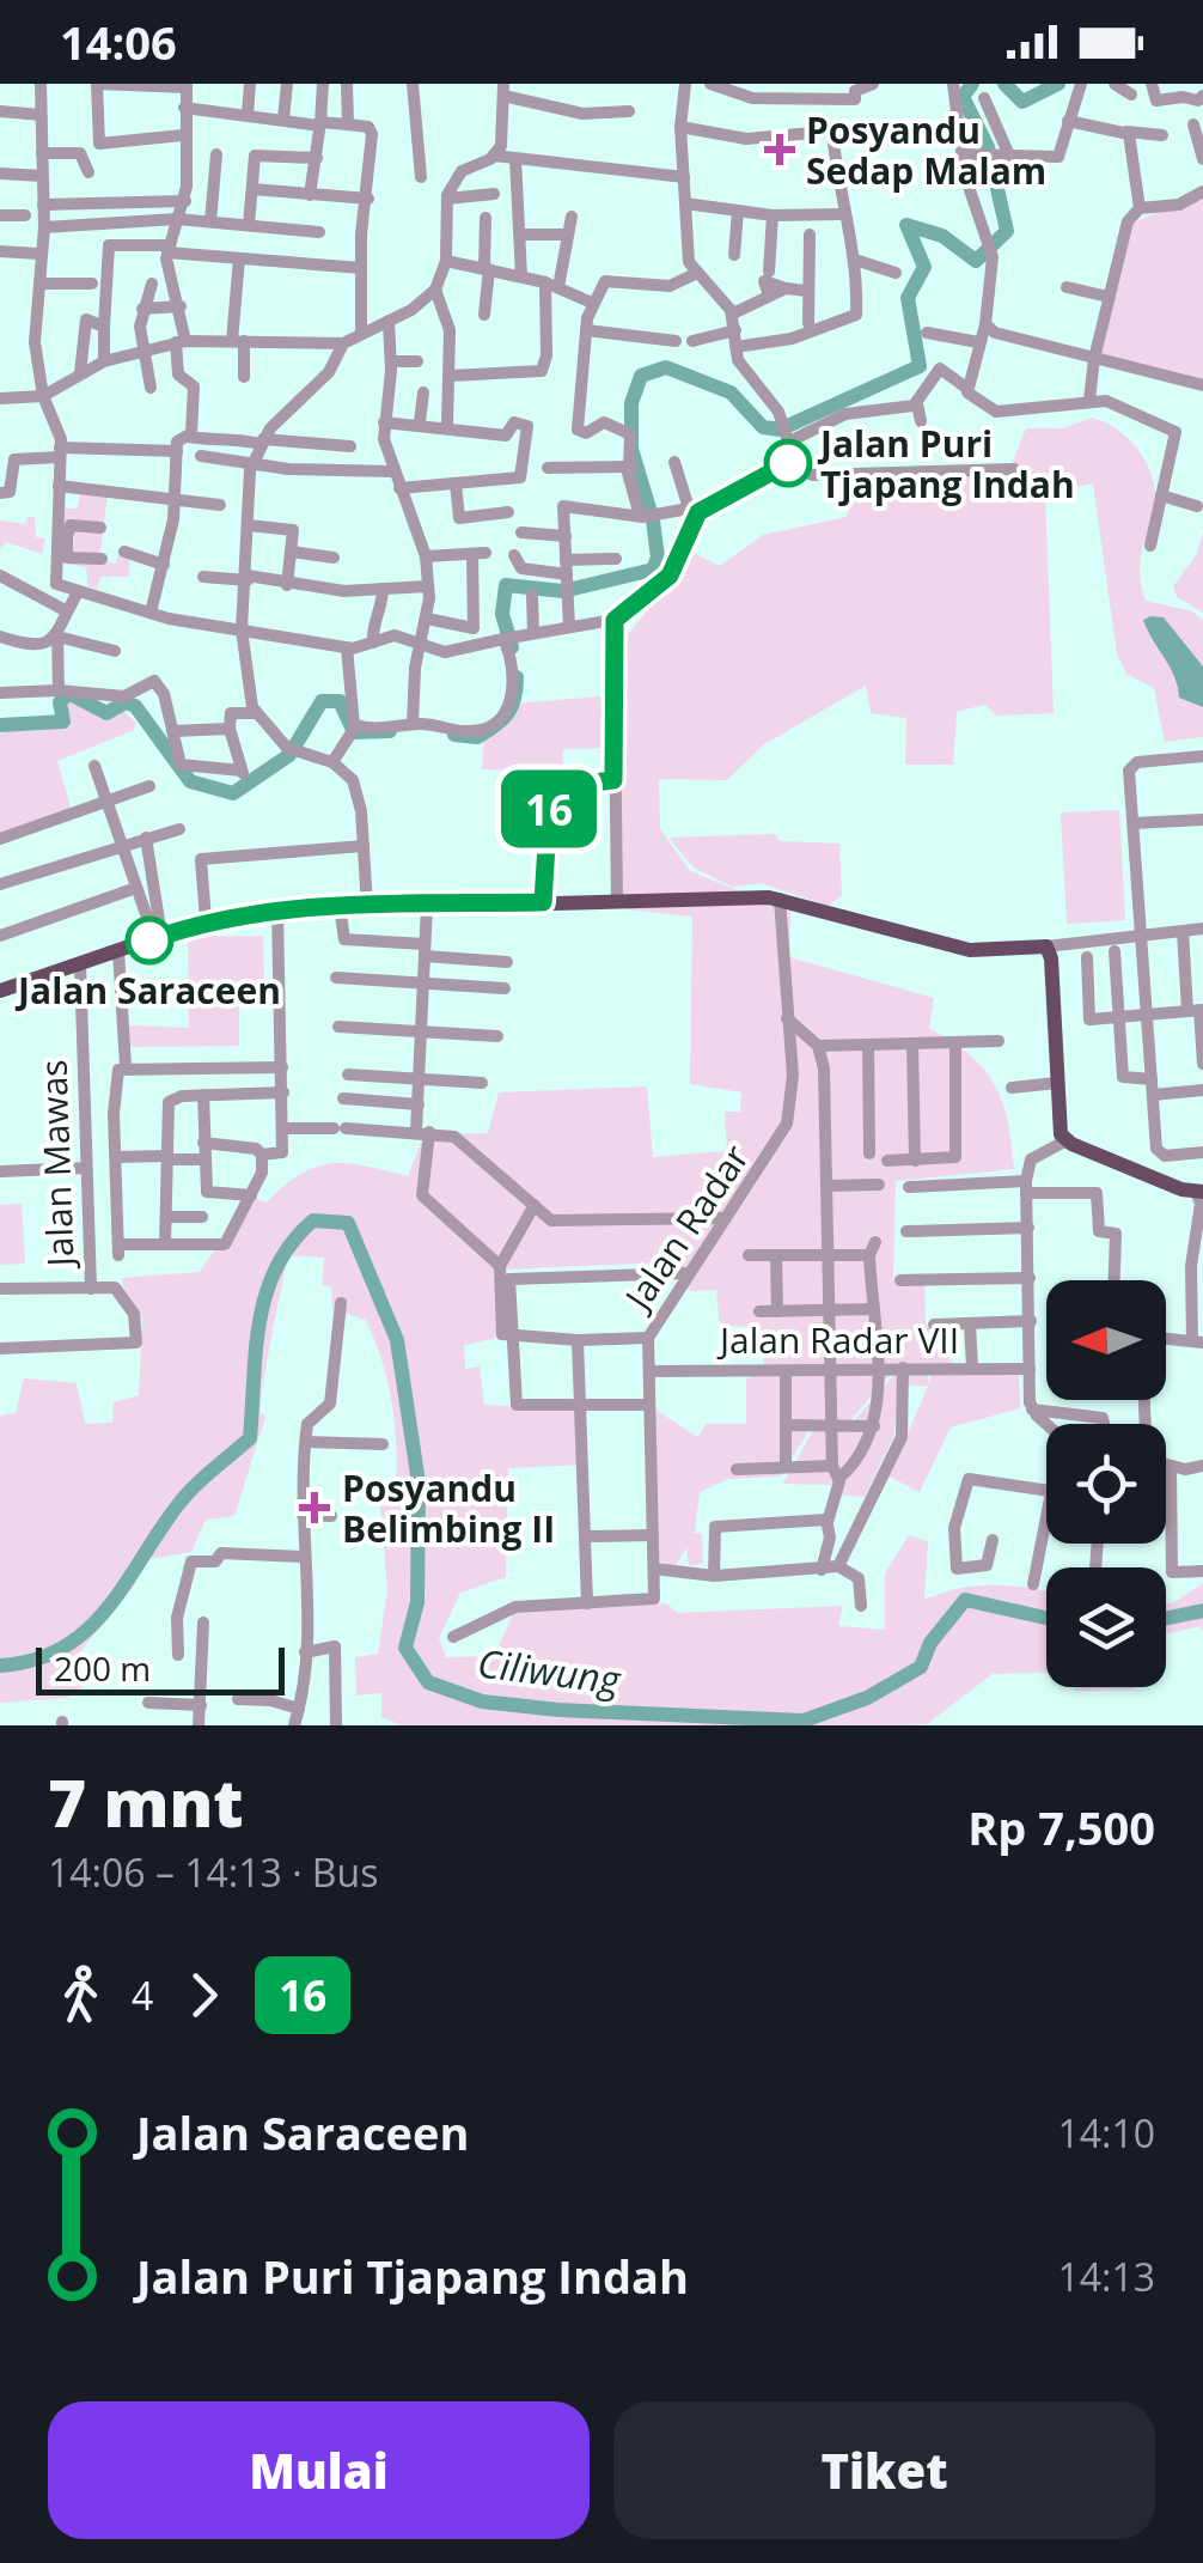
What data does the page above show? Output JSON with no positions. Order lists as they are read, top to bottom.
{
  "streets": {
    "street": ["Jalan Mawas", "Jalan Radar", "Jalan Radar VII"]
  },
  "crossings": [
    ["Jalan Radar", "Jalan Radar VII"]
  ],
  "water": ["Ciliwung"],
  "places": {
    "health": ["Posyandu Sedap Malam", "Posyandu Belimbing II"],
    "other": ["Jalan Puri Tjapang Indah", "Jalan Saraceen"]
  },
  "lines": ["bus line 16"],
  "scale_bar": "200 m",
  "north": "left",
  "page": {
    "status": "14:06",
    "on_map": "16",
    "scale": "200 m",
    "heading": ["7 mnt", "14:06 – 14:13 · Bus", "Rp 7,500"],
    "legs": ["4", "16"],
    "list": [
      {
        "name": "Jalan Saraceen",
        "value": "14:10"
      },
      {
        "name": "Jalan Puri Tjapang Indah",
        "value": "14:13"
      }
    ],
    "buttons": ["Mulai", "Tiket"]
  }
}
